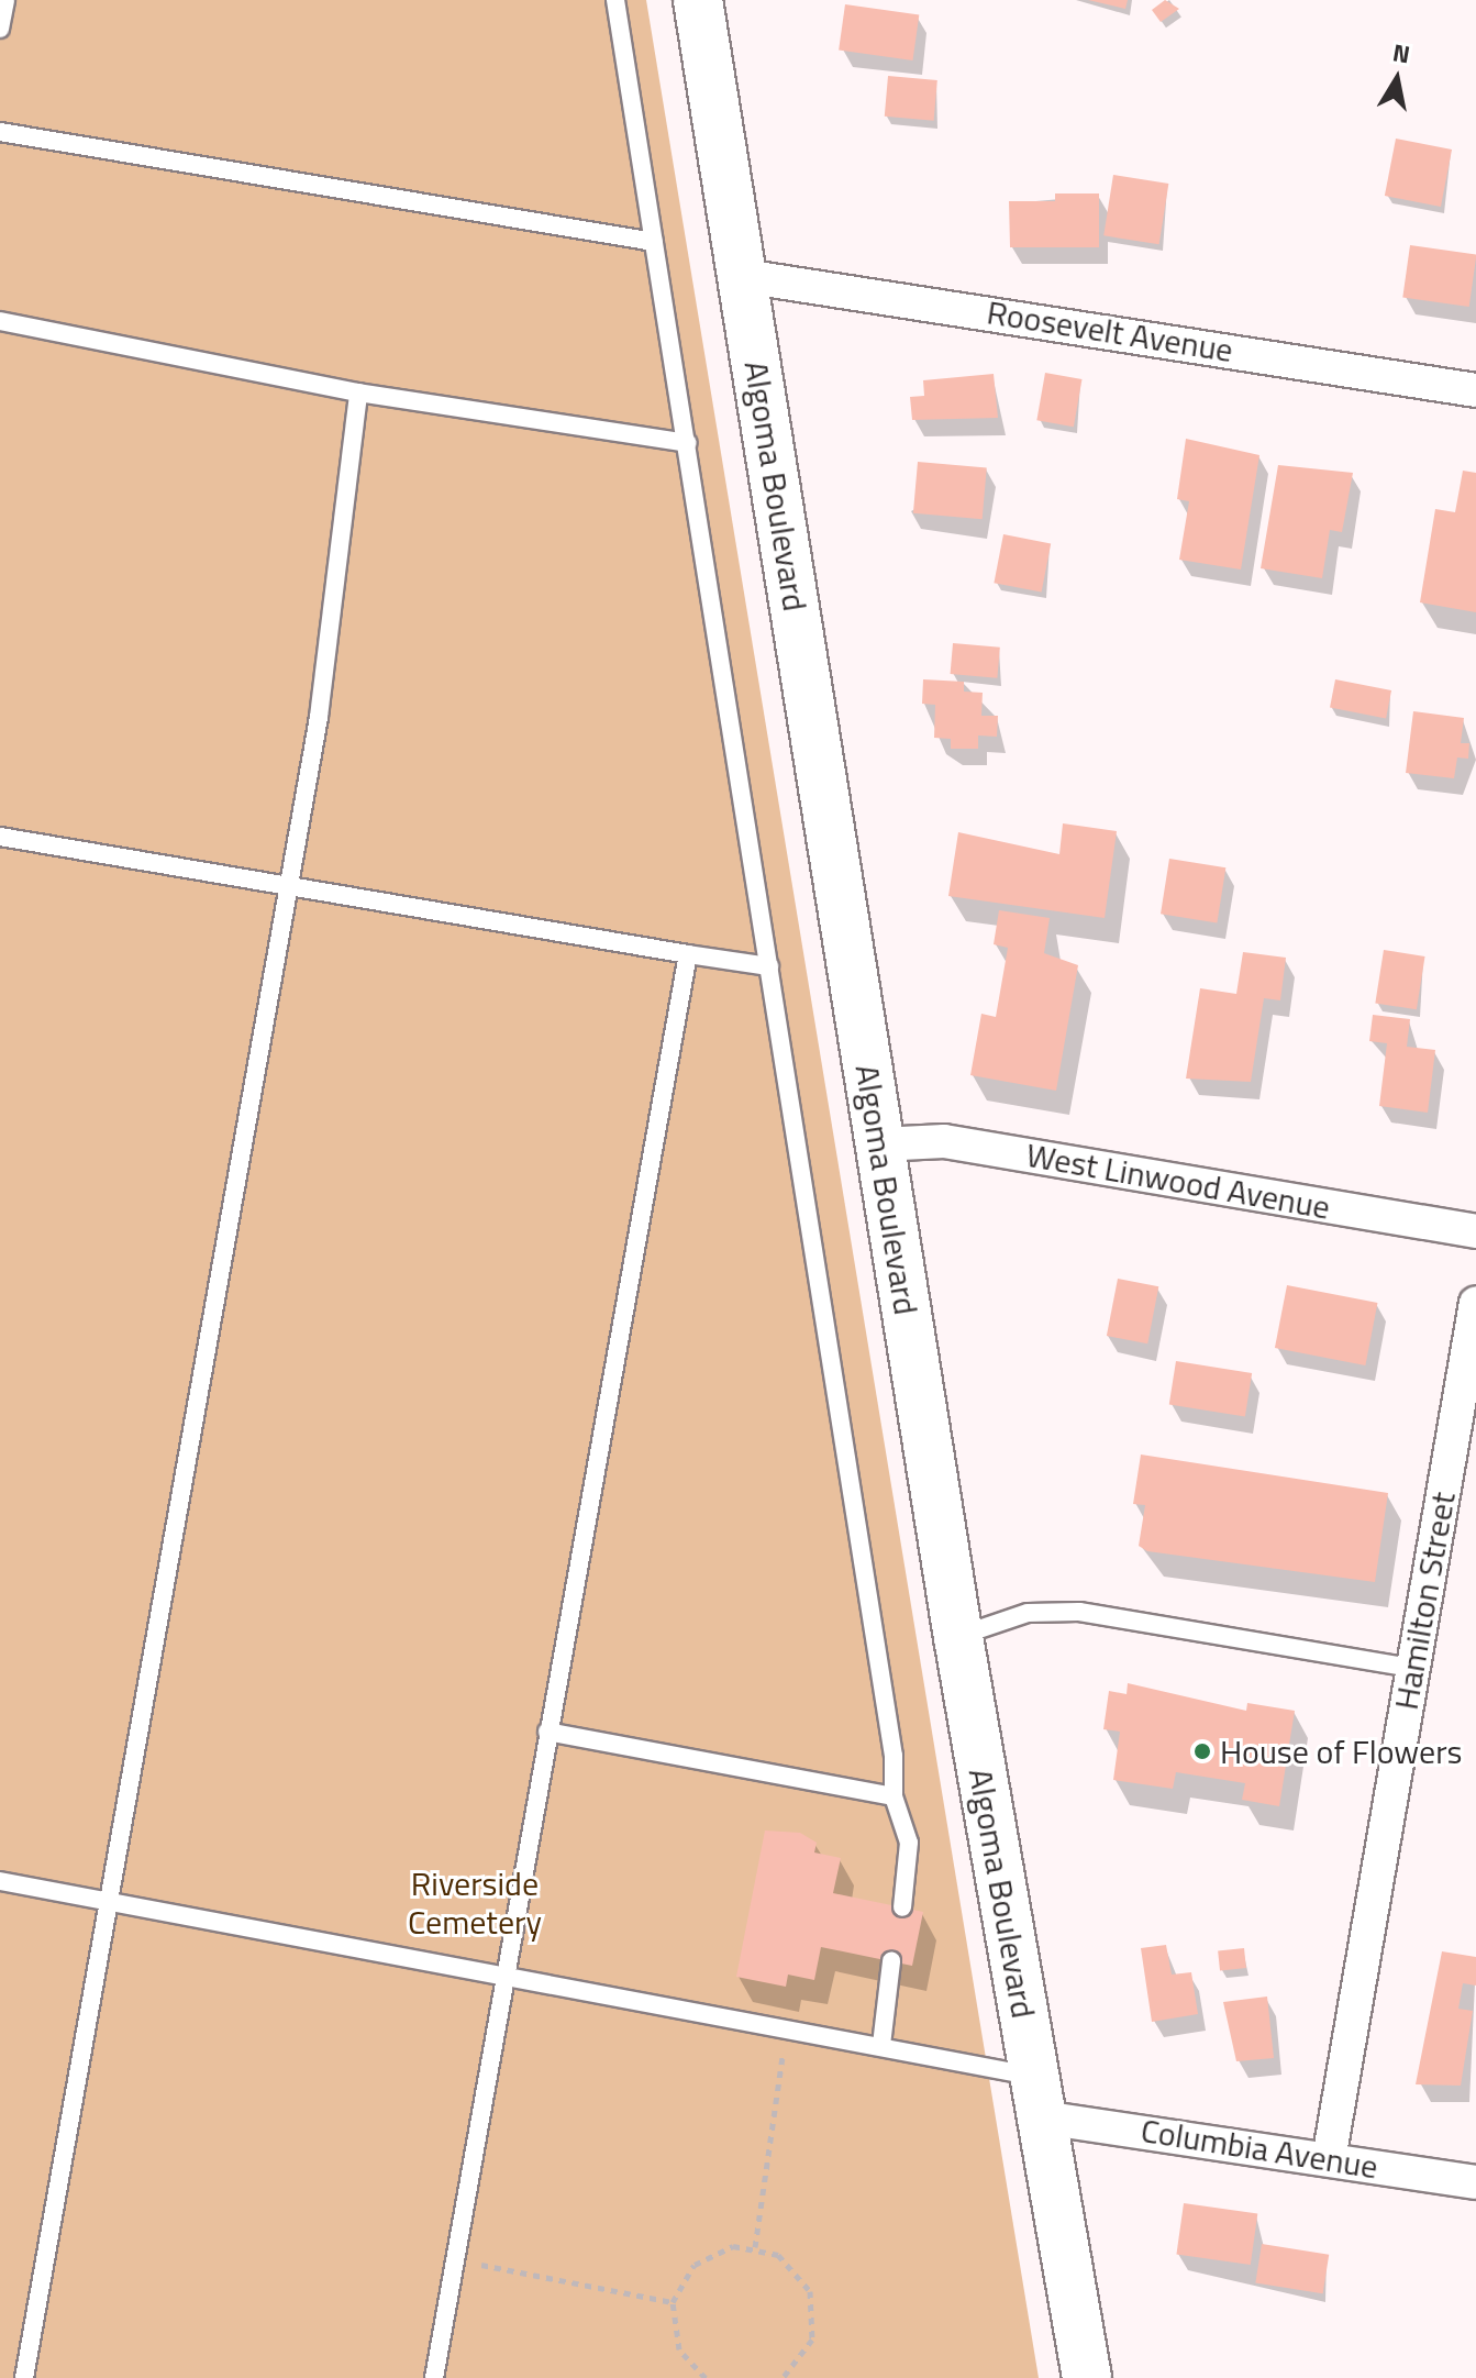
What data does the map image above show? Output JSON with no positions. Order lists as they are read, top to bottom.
{
  "streets": {
    "main road": ["Algoma Boulevard"],
    "street": [
      "Roosevelt Avenue",
      "West Linwood Avenue",
      "Hamilton Street",
      "Columbia Avenue"
    ]
  },
  "crossings": [
    ["Roosevelt Avenue", "Algoma Boulevard"],
    ["Algoma Boulevard", "West Linwood Avenue"],
    ["Algoma Boulevard", "Columbia Avenue"],
    ["Hamilton Street", "Columbia Avenue"]
  ],
  "parks": ["Riverside Cemetery"],
  "places": ["House of Flowers"],
  "north": "top"
}
